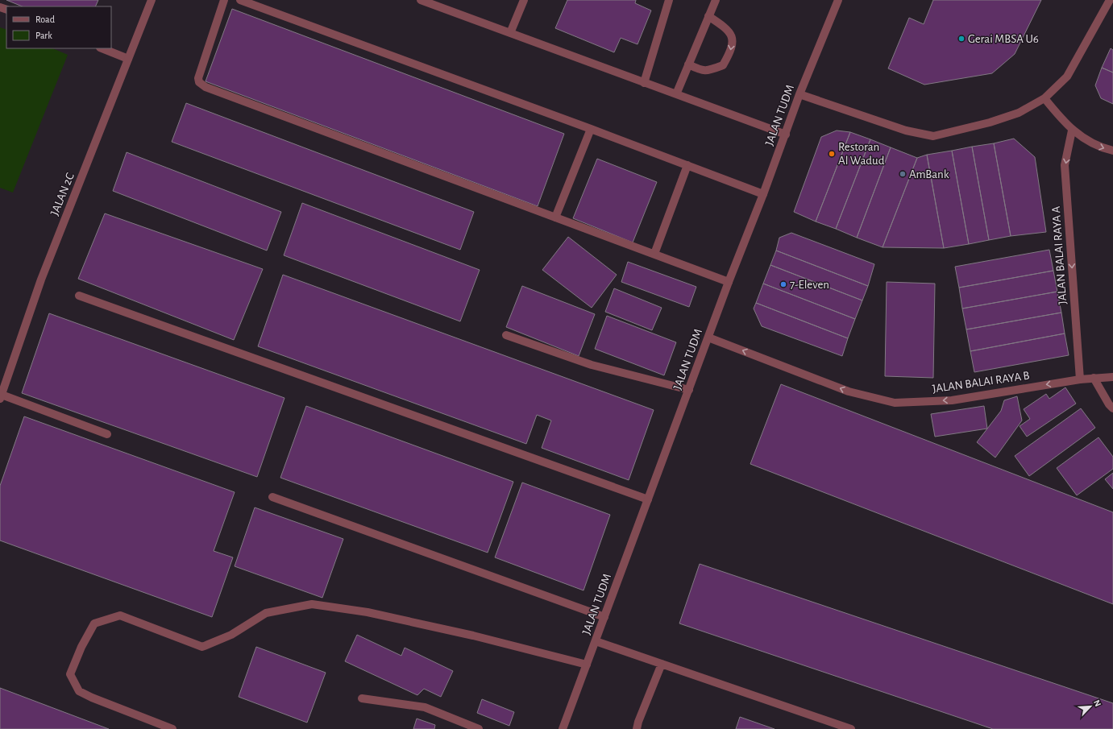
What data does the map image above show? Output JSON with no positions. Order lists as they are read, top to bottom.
{
  "streets": {
    "street": [
      "JALAN TUDM",
      "JALAN 2C",
      "JALAN BALAI RAYA A",
      "JALAN BALAI RAYA B"
    ]
  },
  "crossings": [
    ["JALAN TUDM", "JALAN BALAI RAYA B"],
    ["JALAN BALAI RAYA A", "JALAN BALAI RAYA B"]
  ],
  "one_way": ["JALAN BALAI RAYA A", "JALAN BALAI RAYA B"],
  "places": [
    "Gerai MBSA U6",
    "Restoran Al Wadud",
    "AmBank",
    "7-Eleven"
  ],
  "legend": ["Road", "Park"],
  "north": "top right"
}
